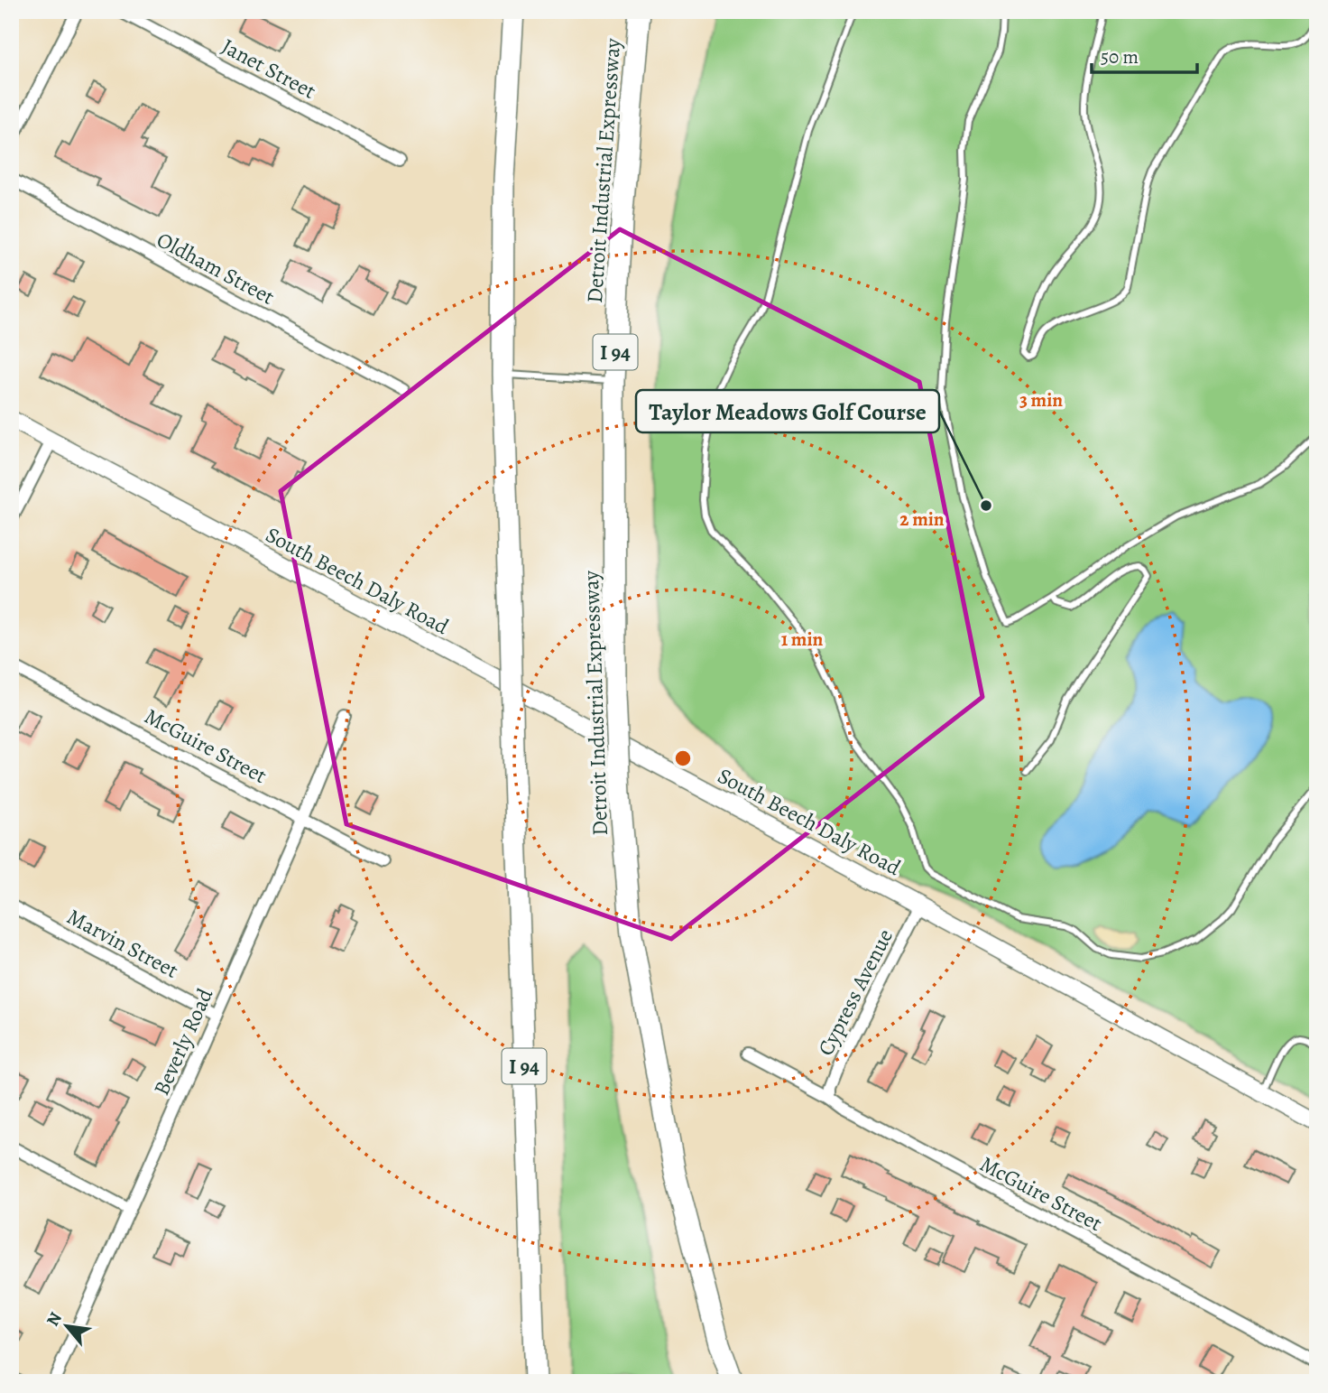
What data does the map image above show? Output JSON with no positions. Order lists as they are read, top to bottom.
{
  "streets": {
    "highway": ["Detroit Industrial Expressway", "I 94"],
    "street": [
      "Janet Street",
      "Oldham Street",
      "South Beech Daly Road",
      "McGuire Street",
      "Marvin Street",
      "Cypress Avenue",
      "Beverly Road"
    ]
  },
  "crossings": [
    ["South Beech Daly Road", "Cypress Avenue"],
    ["McGuire Street", "Cypress Avenue"],
    ["McGuire Street", "Beverly Road"],
    ["Marvin Street", "Beverly Road"]
  ],
  "places": ["Taylor Meadows Golf Course"],
  "scale_bar": "50 m",
  "north": "top left",
  "rings": ["3 min", "2 min", "1 min"]
}
